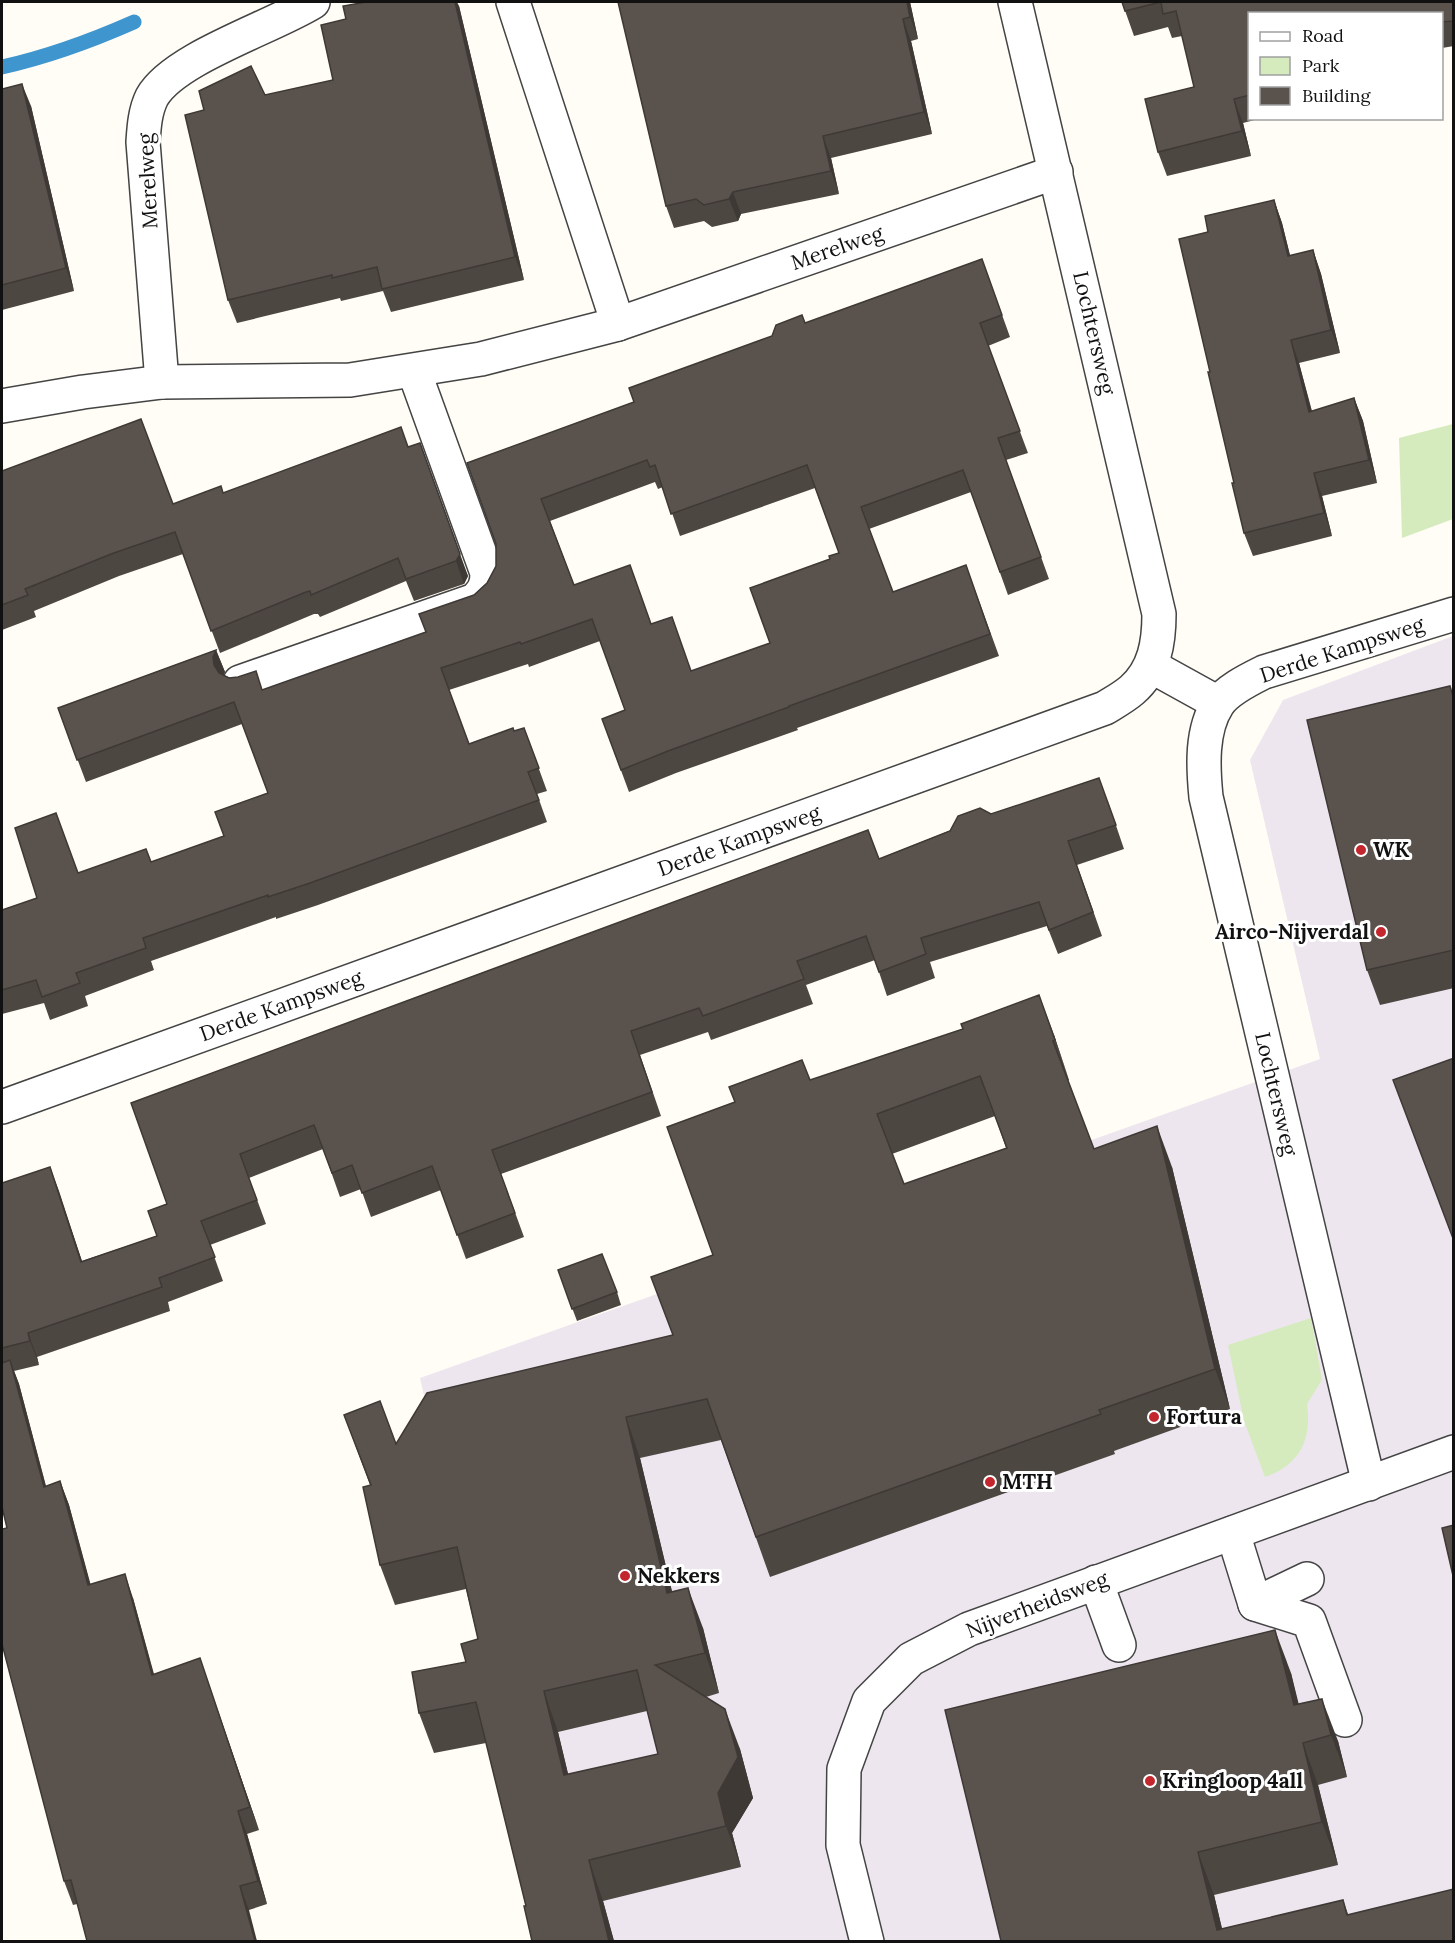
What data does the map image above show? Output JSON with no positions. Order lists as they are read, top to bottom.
{
  "streets": {
    "street": [
      "Merelweg",
      "Lochtersweg",
      "Derde Kampsweg",
      "Nijverheidsweg"
    ]
  },
  "crossings": [
    ["Merelweg", "Lochtersweg"],
    ["Lochtersweg", "Derde Kampsweg"],
    ["Lochtersweg", "Nijverheidsweg"]
  ],
  "places": [
    "WK",
    "Airco-Nijverdal",
    "Fortura",
    "MTH",
    "Nekkers",
    "Kringloop 4all"
  ],
  "legend": ["Road", "Park", "Building"]
}
